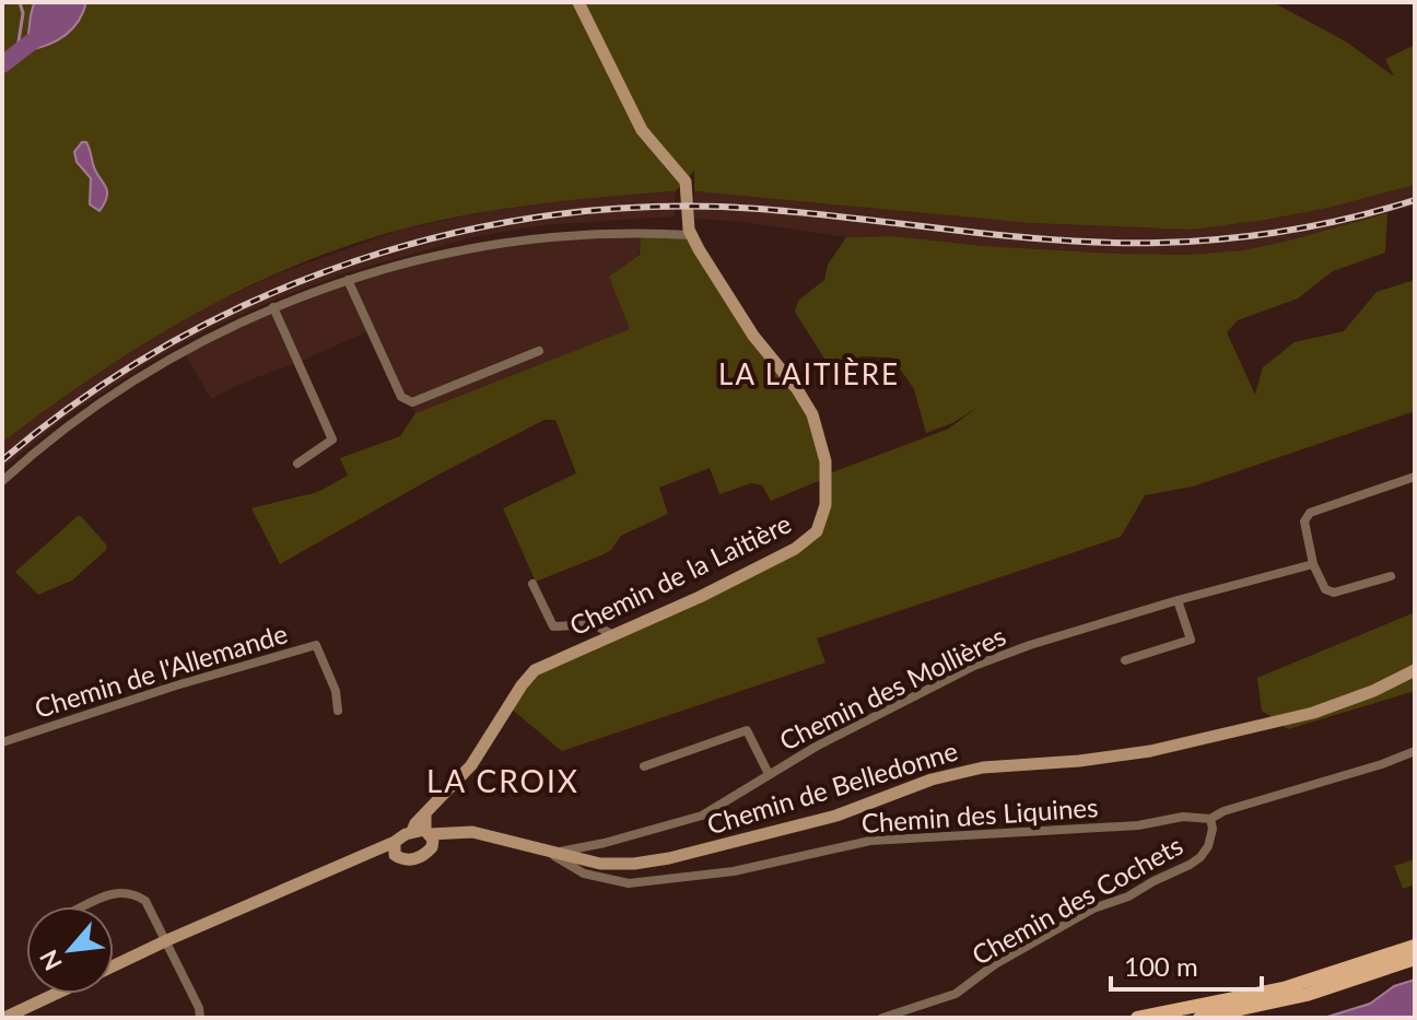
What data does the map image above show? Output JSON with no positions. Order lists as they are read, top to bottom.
{
  "streets": {
    "main road": ["Chemin de la Laitière", "Chemin de Belledonne"],
    "street": [
      "Chemin de l'Allemande",
      "Chemin des Mollières",
      "Chemin des Liquines",
      "Chemin des Cochets"
    ]
  },
  "crossings": [
    ["Chemin de la Laitière", "Chemin de Belledonne"],
    ["Chemin des Mollières", "Chemin de Belledonne"],
    ["Chemin des Mollières", "Chemin des Liquines"],
    ["Chemin de Belledonne", "Chemin des Liquines"],
    ["Chemin des Liquines", "Chemin des Cochets"]
  ],
  "districts": ["LA LAITIÈRE", "LA CROIX"],
  "scale_bar": "100 m",
  "north": "bottom left"
}
